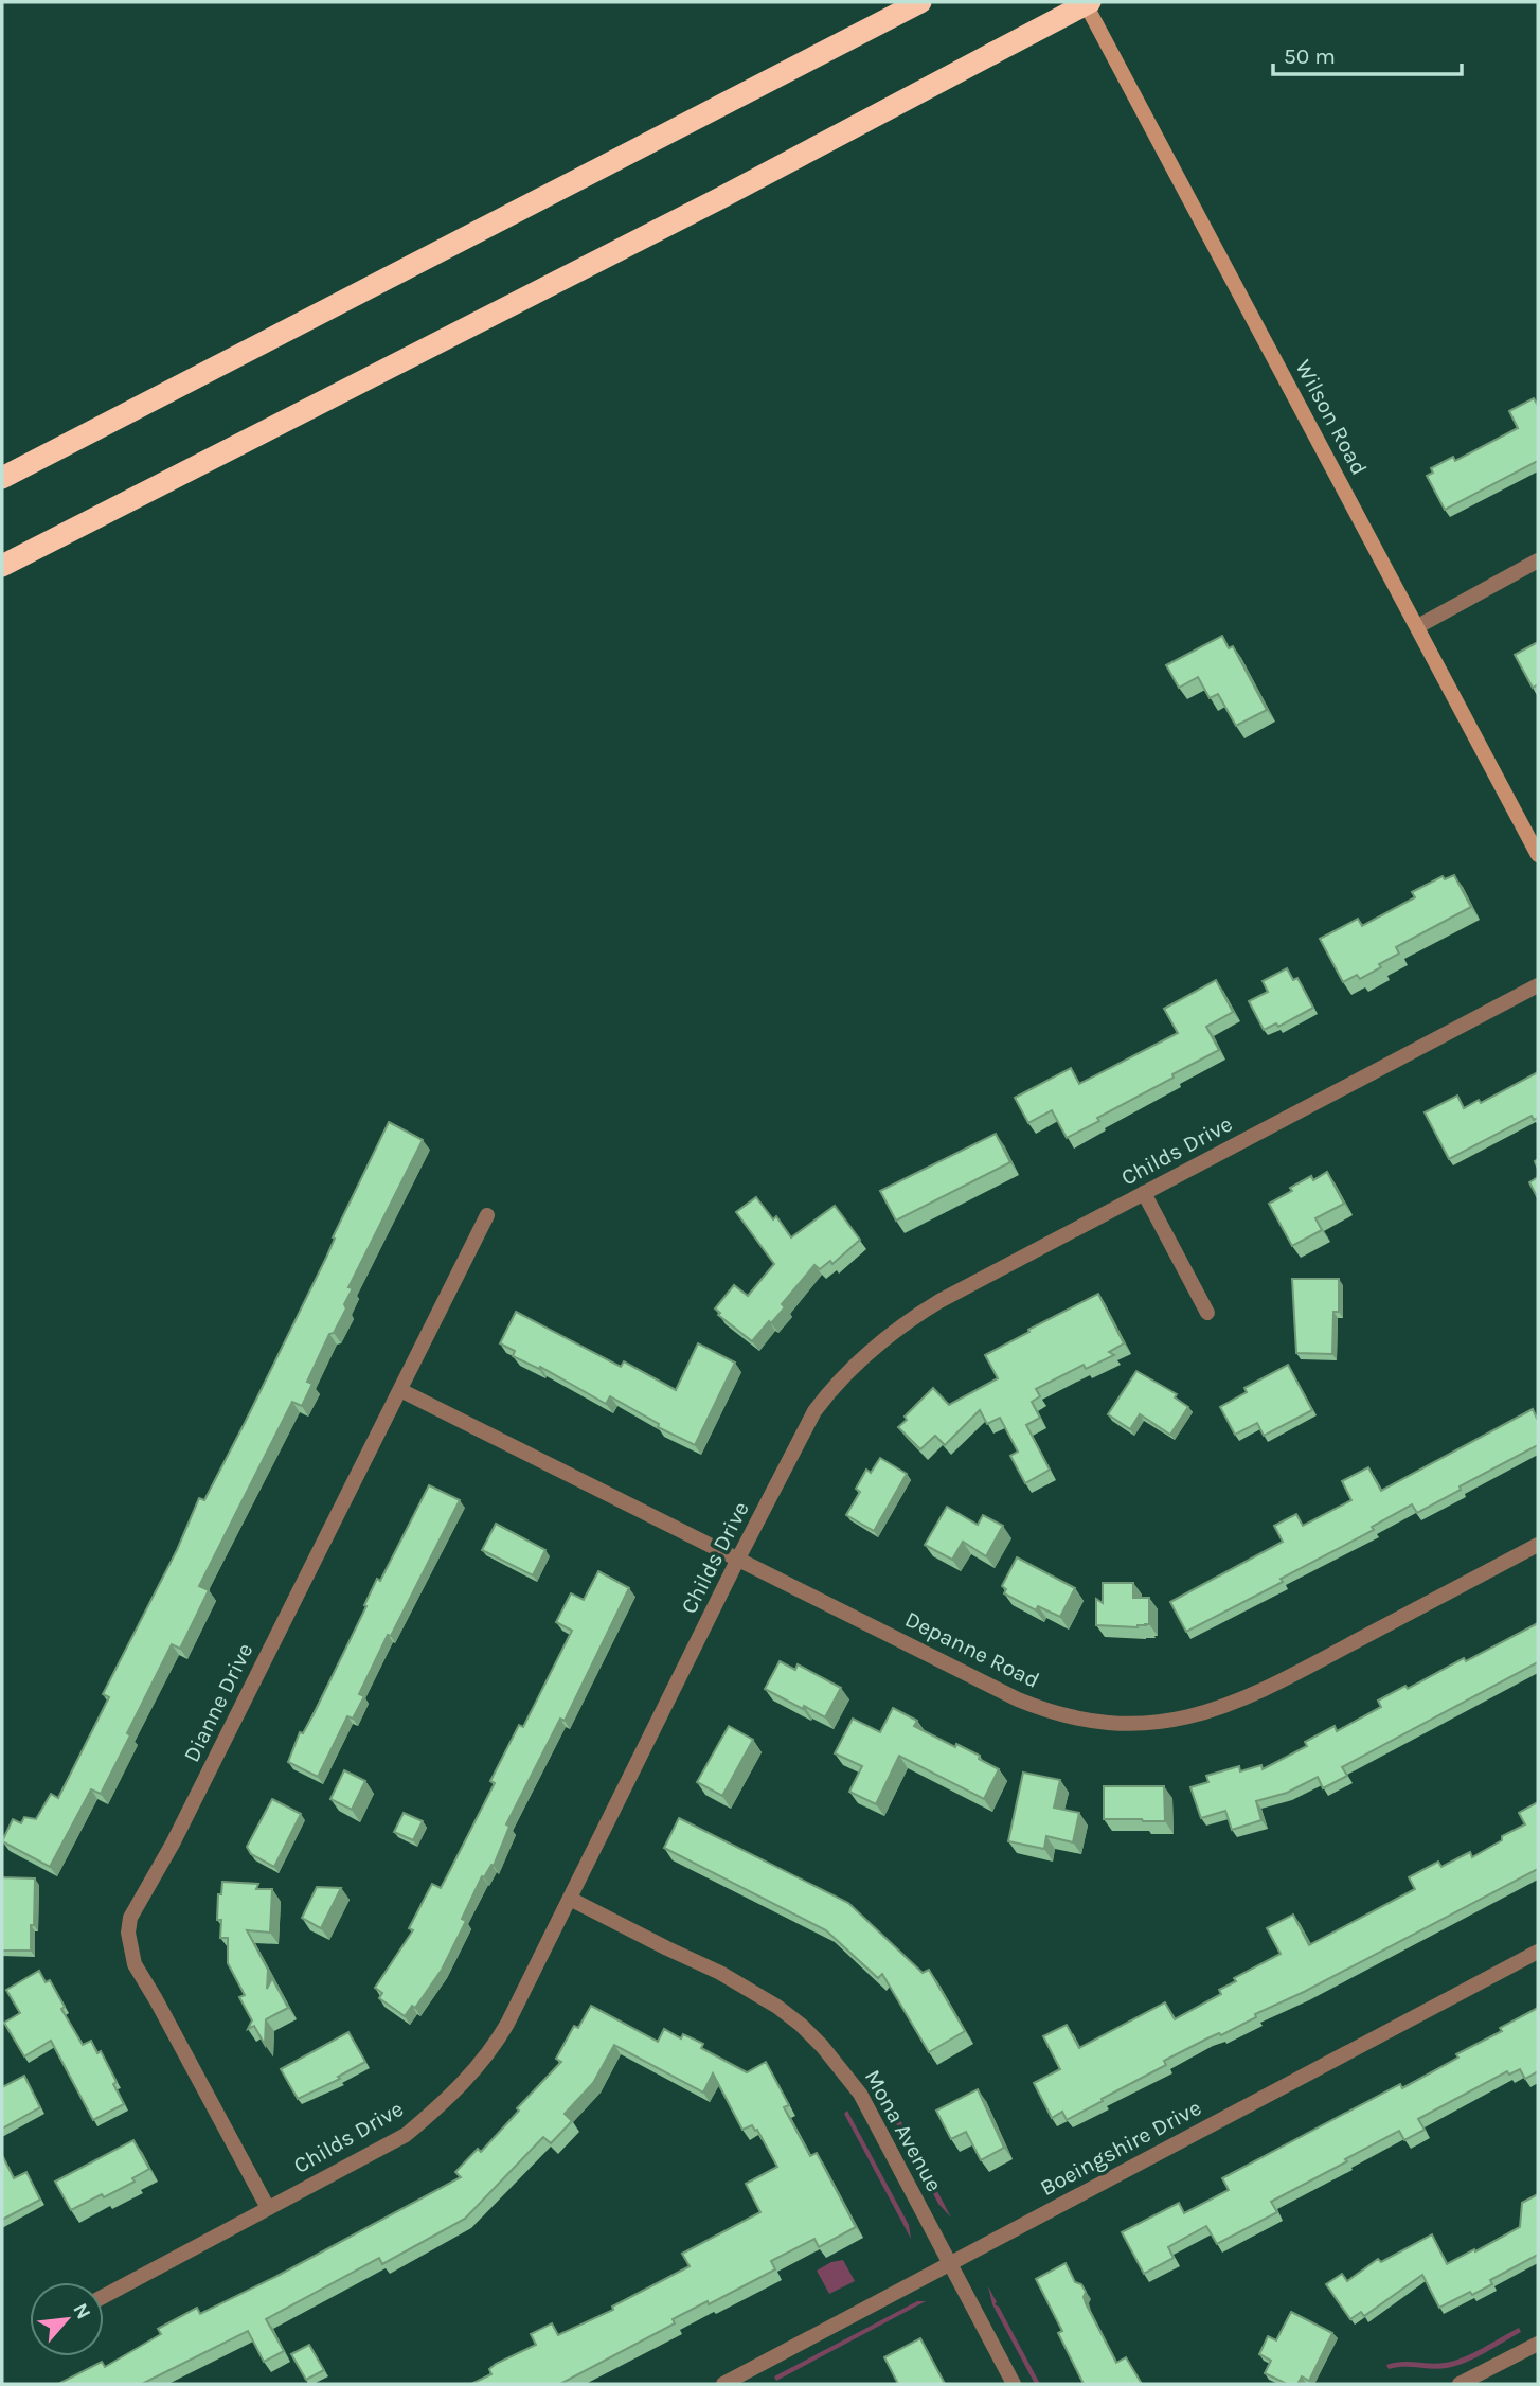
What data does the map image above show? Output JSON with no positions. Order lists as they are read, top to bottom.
{
  "streets": {
    "street": [
      "Wilson Road",
      "Childs Drive",
      "Depanne Road",
      "Dianne Drive",
      "Mona Avenue",
      "Boeingshire Drive"
    ]
  },
  "crossings": [
    ["Childs Drive", "Depanne Road"],
    ["Childs Drive", "Dianne Drive"],
    ["Childs Drive", "Mona Avenue"],
    ["Depanne Road", "Dianne Drive"],
    ["Mona Avenue", "Boeingshire Drive"]
  ],
  "scale_bar": "50 m",
  "north": "top right"
}
